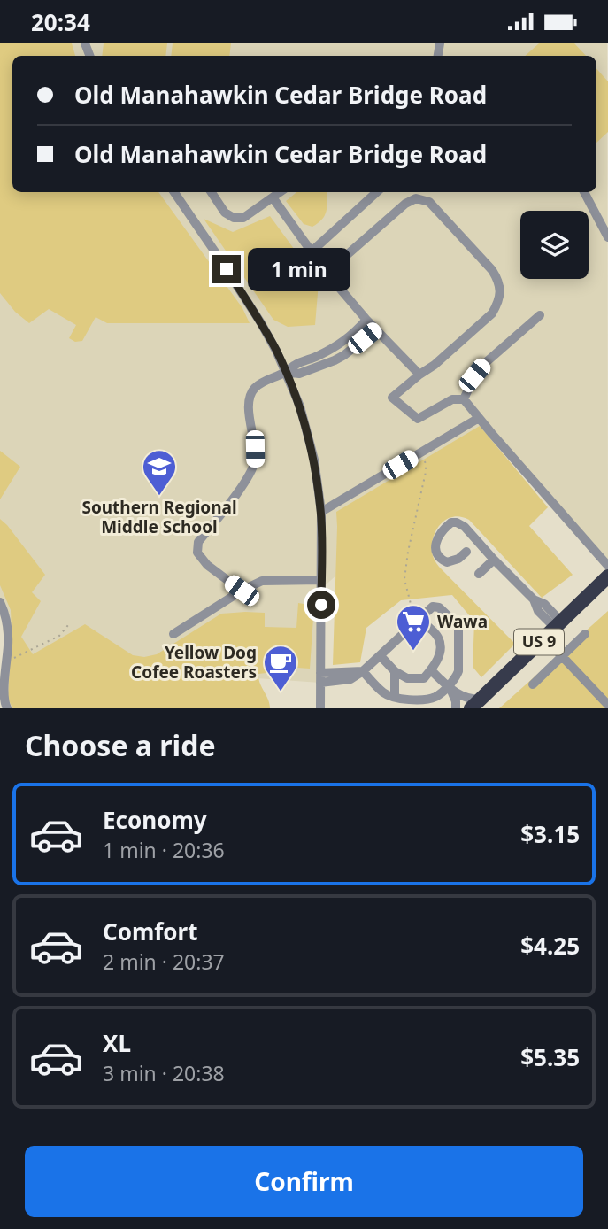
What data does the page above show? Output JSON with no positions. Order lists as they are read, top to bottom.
{
  "streets": {
    "highway": ["US 9"]
  },
  "places": {
    "school or university": ["Southern Regional Middle School"],
    "supermarket": ["Wawa"],
    "cafe": ["Yellow Dog Cofee Roasters"]
  },
  "page": {
    "status": "20:34",
    "banner": ["Old Manahawkin Cedar Bridge Road", "Old Manahawkin Cedar Bridge Road"],
    "bubble": "1 min",
    "heading": "Choose a ride",
    "list": [
      {
        "name": "Economy",
        "note": "1 min · 20:36",
        "value": "$3.15"
      },
      {
        "name": "Comfort",
        "note": "2 min · 20:37",
        "value": "$4.25"
      },
      {
        "name": "XL",
        "note": "3 min · 20:38",
        "value": "$5.35"
      }
    ],
    "buttons": "Confirm"
  }
}
